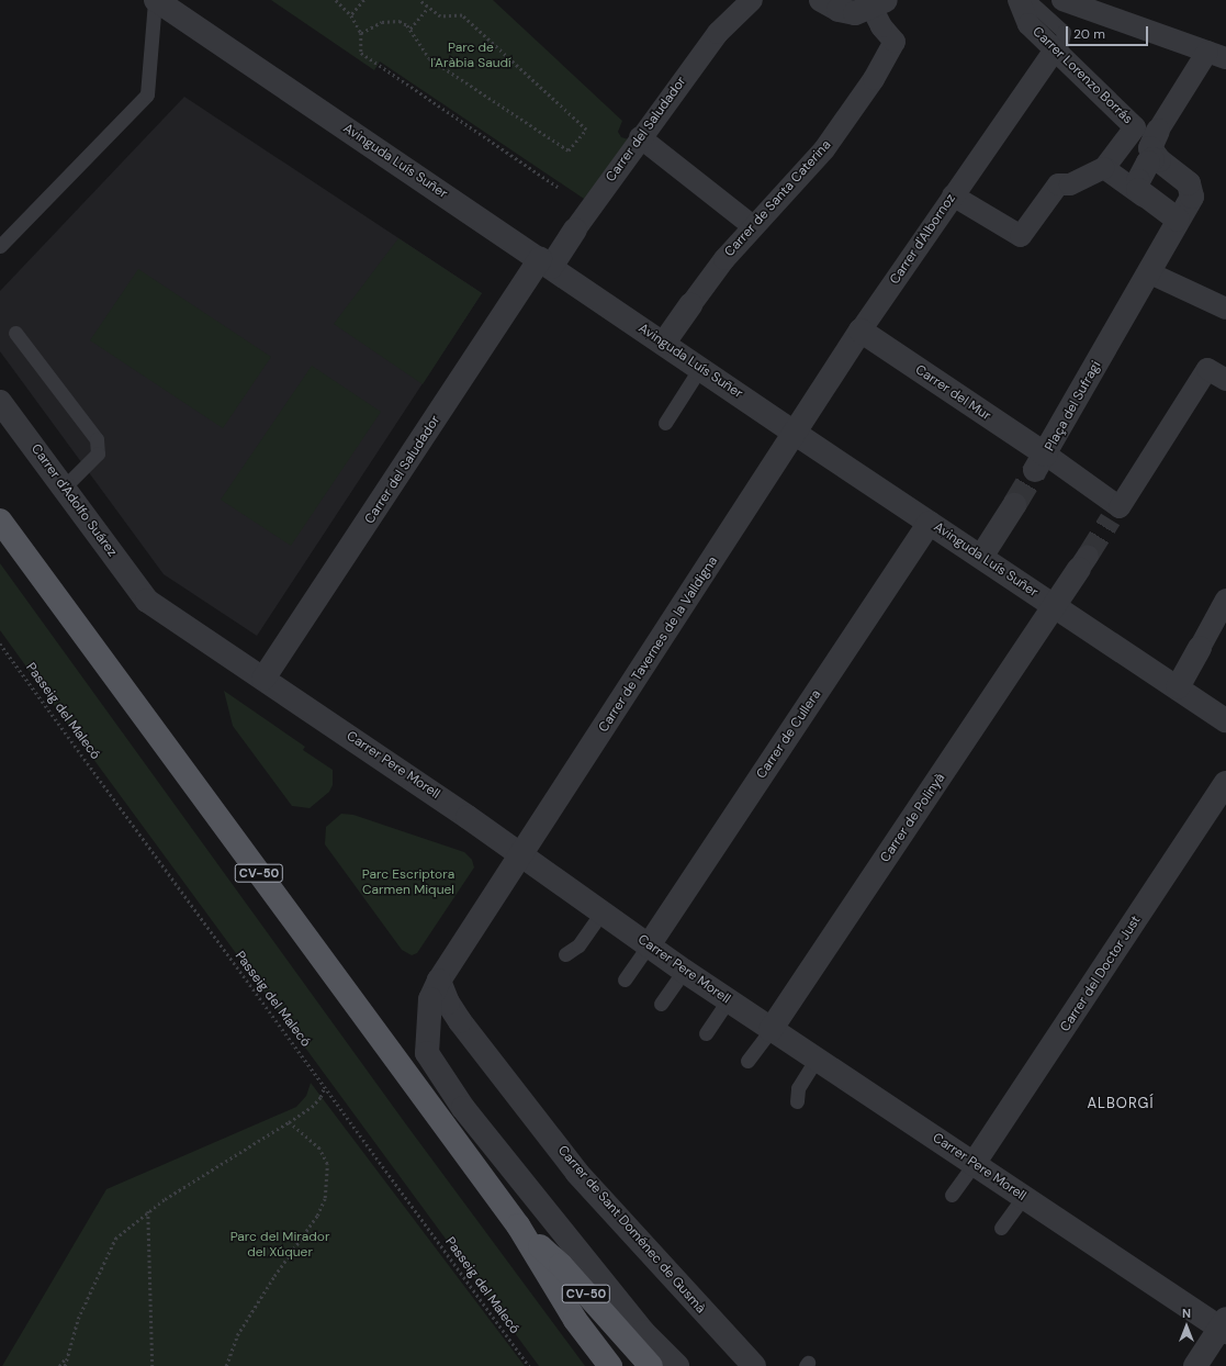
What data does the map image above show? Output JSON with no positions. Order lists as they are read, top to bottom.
{
  "streets": {
    "main road": ["CV-50"],
    "street": [
      "Carrer Lorenzo Borrás",
      "Carrer del Saludador",
      "Avinguda Luís Suñer",
      "Carrer de Santa Caterina",
      "Carrer d'Albornoz",
      "Carrer del Mur",
      "Plaça del Sufragi",
      "Carrer d'Adolfo Suárez",
      "Carrer de Tavernes de la Valldigna",
      "Carrer de Cullera",
      "Carrer Pere Morell",
      "Carrer de Polinyà",
      "Carrer del Doctor Just",
      "Carrer de Sant Doménec de Gusmà"
    ],
    "path": ["Passeig del Malecó"]
  },
  "crossings": [
    ["Carrer Lorenzo Borrás", "Carrer d'Albornoz"],
    ["Carrer del Saludador", "Avinguda Luís Suñer"],
    ["Carrer del Saludador", "Carrer Pere Morell"],
    ["Avinguda Luís Suñer", "Carrer de Santa Caterina"],
    ["Avinguda Luís Suñer", "Carrer d'Albornoz"],
    ["Avinguda Luís Suñer", "Carrer de Tavernes de la Valldigna"],
    ["Avinguda Luís Suñer", "Carrer de Cullera"],
    ["Avinguda Luís Suñer", "Carrer de Polinyà"],
    ["Carrer d'Albornoz", "Carrer del Mur"],
    ["Carrer d'Albornoz", "Carrer de Tavernes de la Valldigna"],
    ["Carrer del Mur", "Plaça del Sufragi"],
    ["Carrer d'Adolfo Suárez", "Carrer Pere Morell"],
    ["Carrer de Tavernes de la Valldigna", "Carrer Pere Morell"],
    ["Carrer de Tavernes de la Valldigna", "Carrer de Sant Doménec de Gusmà"],
    ["Carrer de Cullera", "Carrer Pere Morell"],
    ["Carrer Pere Morell", "Carrer de Polinyà"],
    ["Carrer Pere Morell", "Carrer del Doctor Just"]
  ],
  "districts": ["ALBORGÍ"],
  "parks": ["Parc de l'Aràbia Saudí", "Parc Escriptora Carmen Miquel", "Parc del Mirador del Xúquer"],
  "scale_bar": "20 m",
  "north": "top"
}
